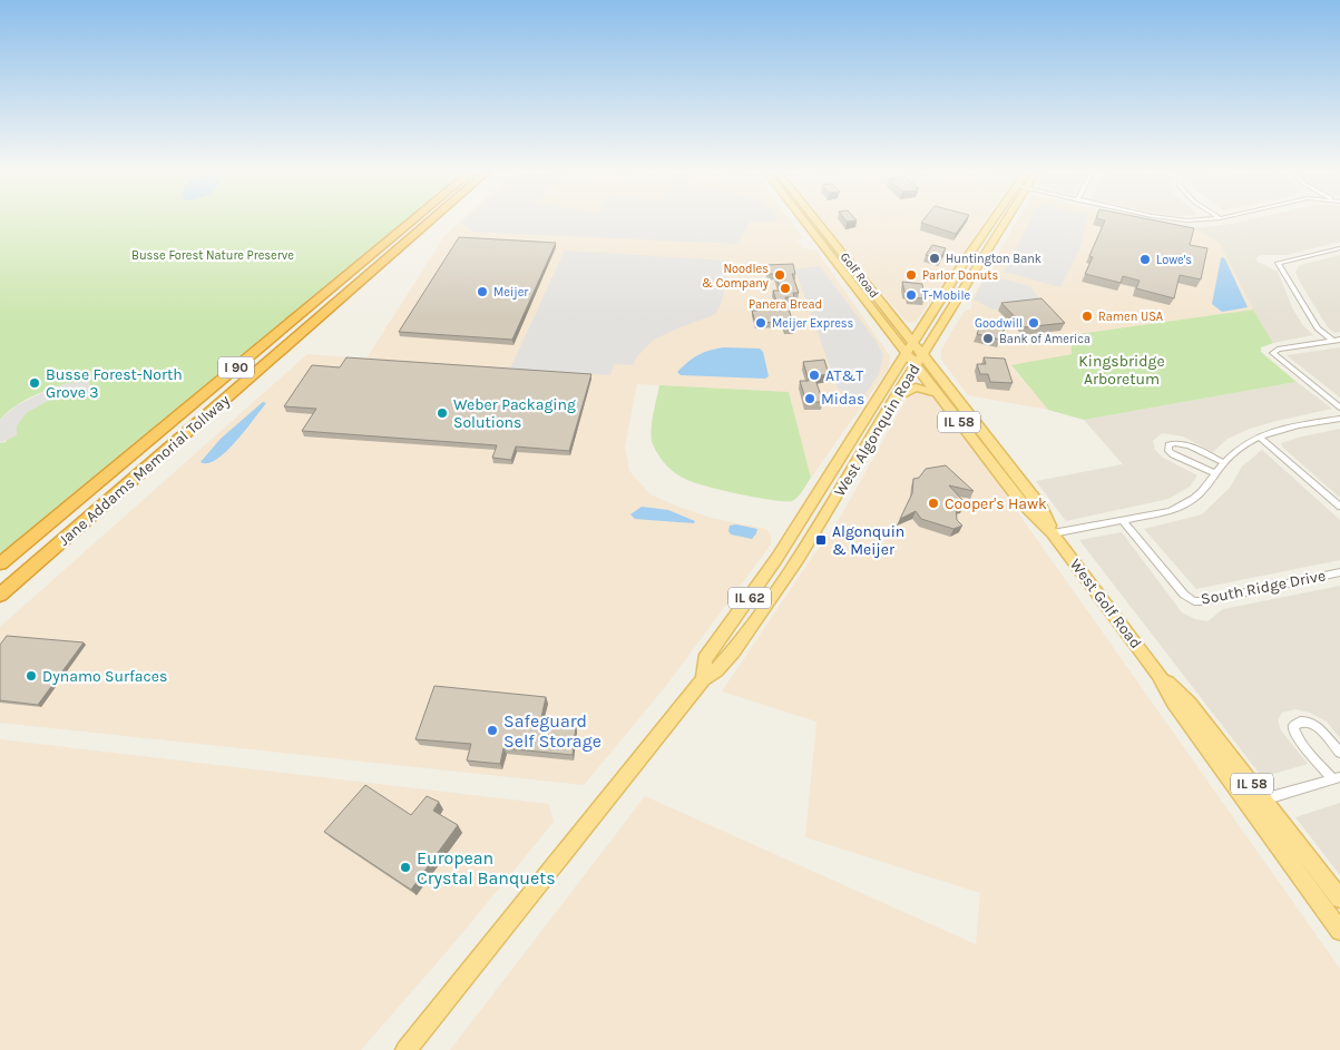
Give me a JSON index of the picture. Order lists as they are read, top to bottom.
{
  "streets": {
    "highway": ["I 90", "Jane Addams Memorial Tollway"],
    "main road": [
      "Golf Road",
      "IL 58",
      "West Algonquin Road",
      "IL 62",
      "West Golf Road"
    ],
    "street": ["South Ridge Drive"]
  },
  "crossings": [
    ["Golf Road", "West Algonquin Road"],
    ["Golf Road", "West Golf Road"],
    ["West Algonquin Road", "West Golf Road"]
  ],
  "parks": ["Busse Forest Nature Preserve", "Kingsbridge Arboretum"],
  "places": {
    "other": [
      "Huntington Bank",
      "Lowe's",
      "Noodles & Company",
      "Parlor Donuts",
      "Panera Bread",
      "Meijer",
      "T-Mobile",
      "Ramen USA",
      "Meijer Express",
      "Goodwill",
      "Bank of America",
      "AT&T",
      "Busse Forest-North Grove 3",
      "Midas",
      "Weber Packaging Solutions",
      "Cooper's Hawk",
      "Dynamo Surfaces",
      "Safeguard Self Storage",
      "European Crystal Banquets"
    ],
    "transit": ["Algonquin & Meijer"]
  }
}
